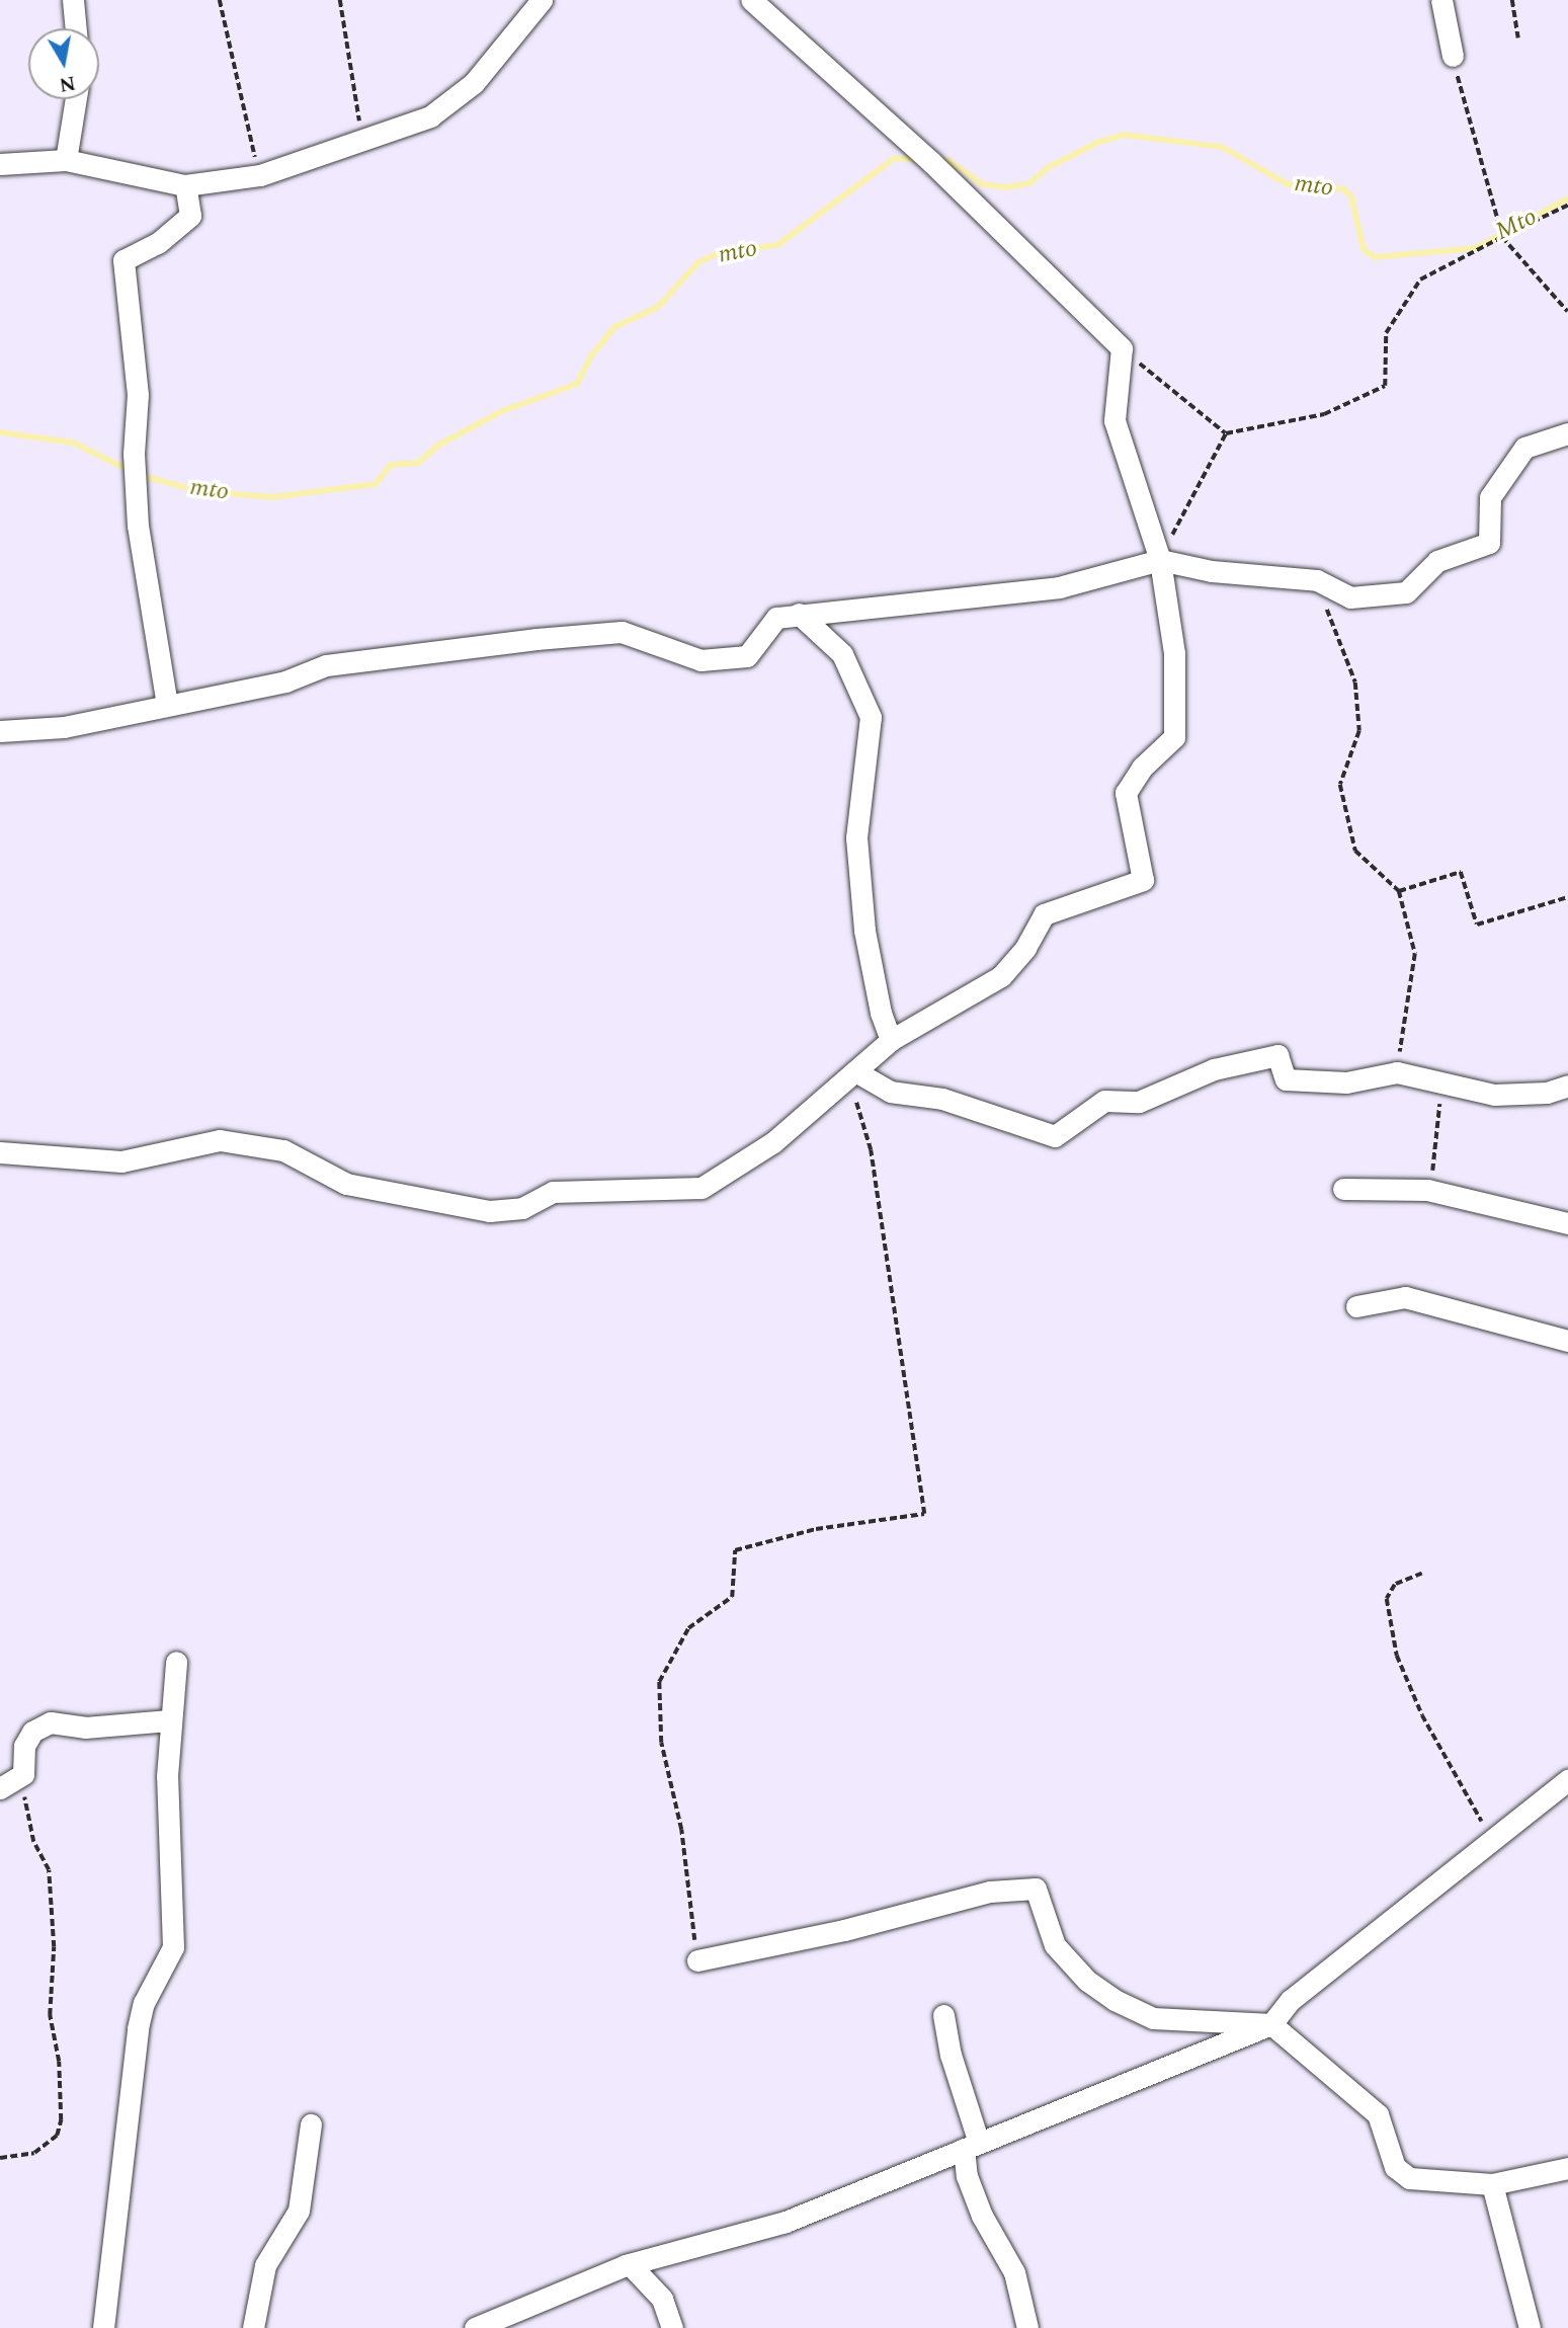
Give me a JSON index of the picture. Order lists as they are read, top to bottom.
{
  "water": ["mto", "Mto"],
  "north": "bottom"
}
